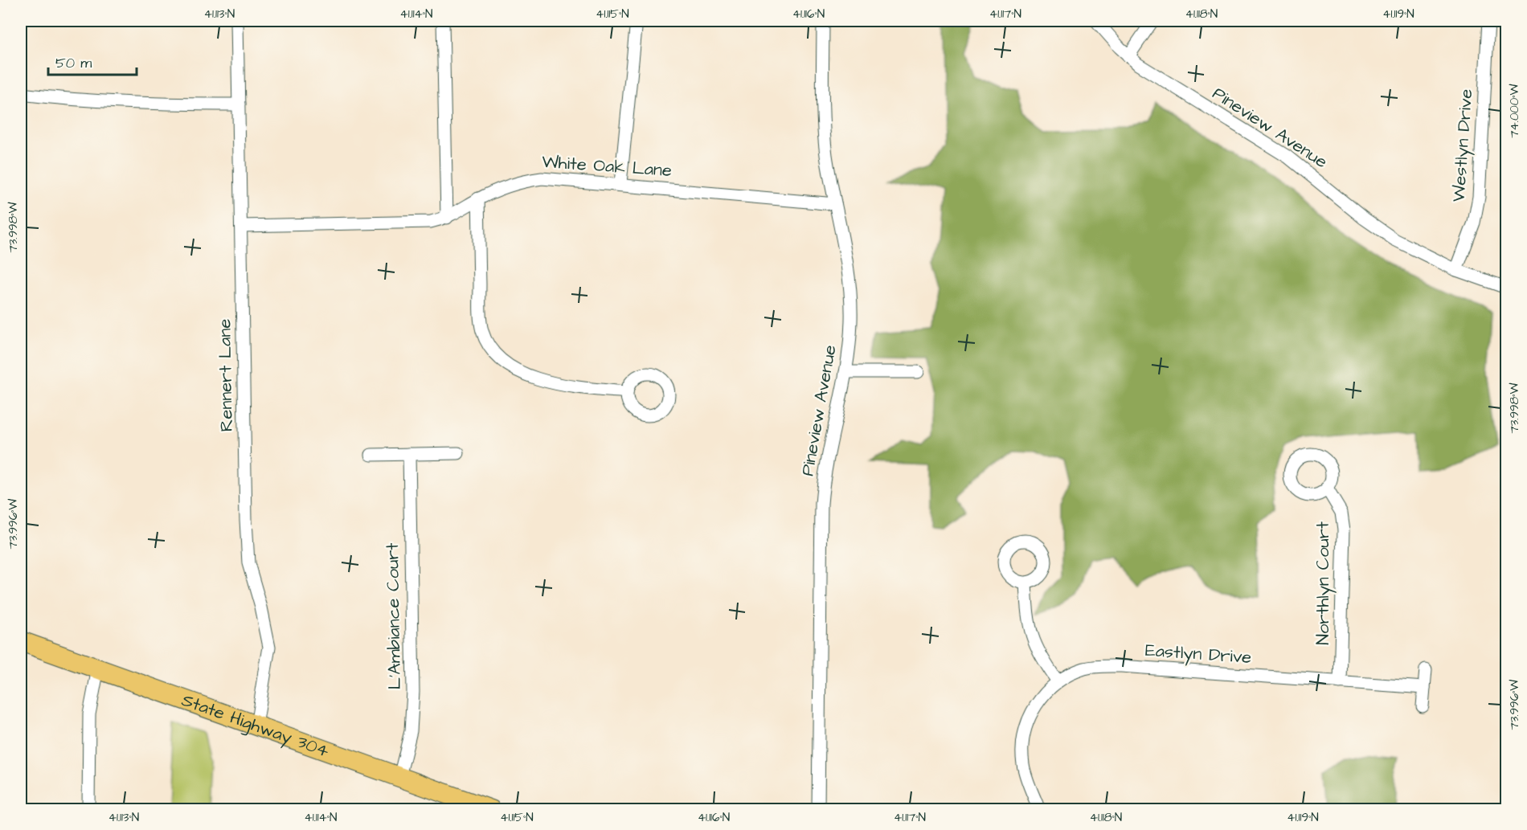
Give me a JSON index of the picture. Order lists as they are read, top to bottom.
{
  "streets": {
    "main road": ["State Highway 304"],
    "street": [
      "Pineview Avenue",
      "Westlyn Drive",
      "White Oak Lane",
      "Rennert Lane",
      "Northlyn Court",
      "L'Ambiance Court",
      "Eastlyn Drive"
    ]
  },
  "crossings": [
    ["Pineview Avenue", "Westlyn Drive"],
    ["Pineview Avenue", "White Oak Lane"],
    ["White Oak Lane", "Rennert Lane"],
    ["Rennert Lane", "State Highway 304"],
    ["Northlyn Court", "Eastlyn Drive"],
    ["L'Ambiance Court", "State Highway 304"]
  ],
  "scale_bar": "50 m",
  "coordinates": [
    "41.113°N",
    "41.114°N",
    "41.115°N",
    "41.116°N",
    "41.117°N",
    "41.118°N",
    "41.119°N",
    "74.000°W",
    "73.998°W",
    "73.996°W"
  ]
}
